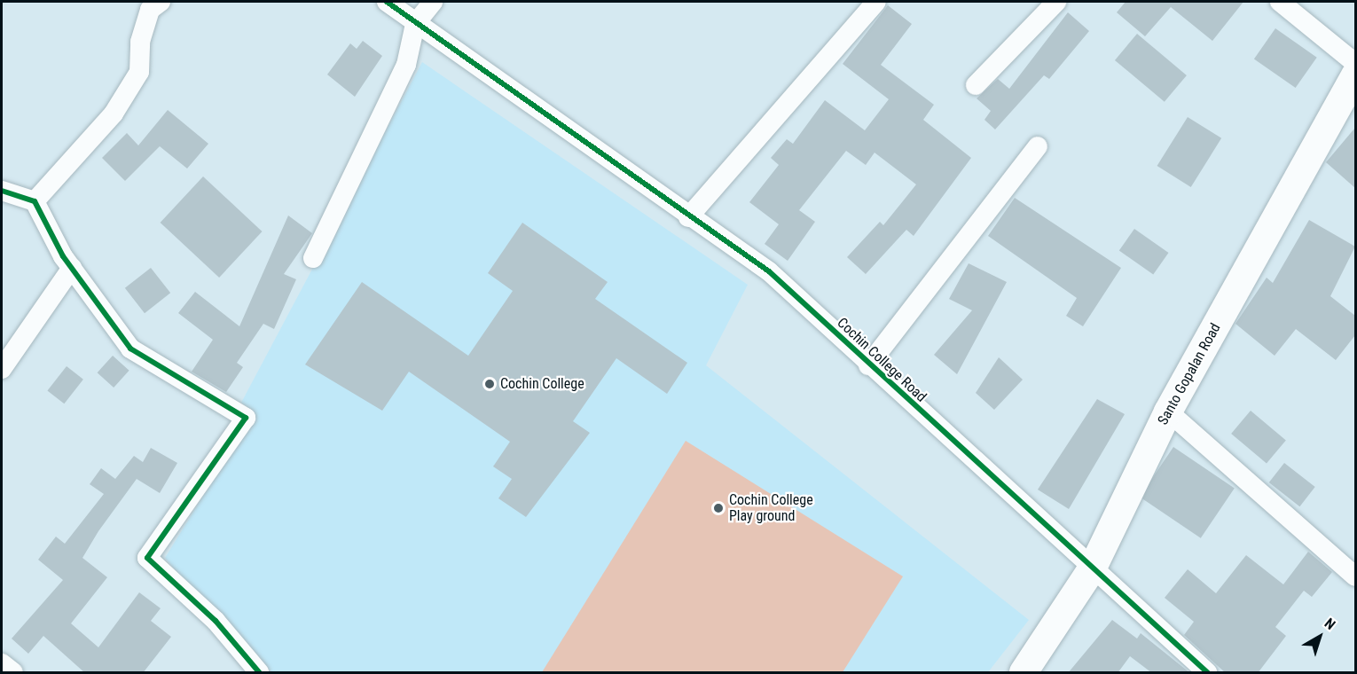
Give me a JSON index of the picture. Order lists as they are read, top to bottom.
{
  "streets": {
    "main road": ["Santo Gopalan Road"],
    "street": ["Cochin College Road"]
  },
  "crossings": [
    ["Cochin College Road", "Santo Gopalan Road"]
  ],
  "places": ["Cochin College", "Cochin College Play ground"],
  "north": "top right"
}
